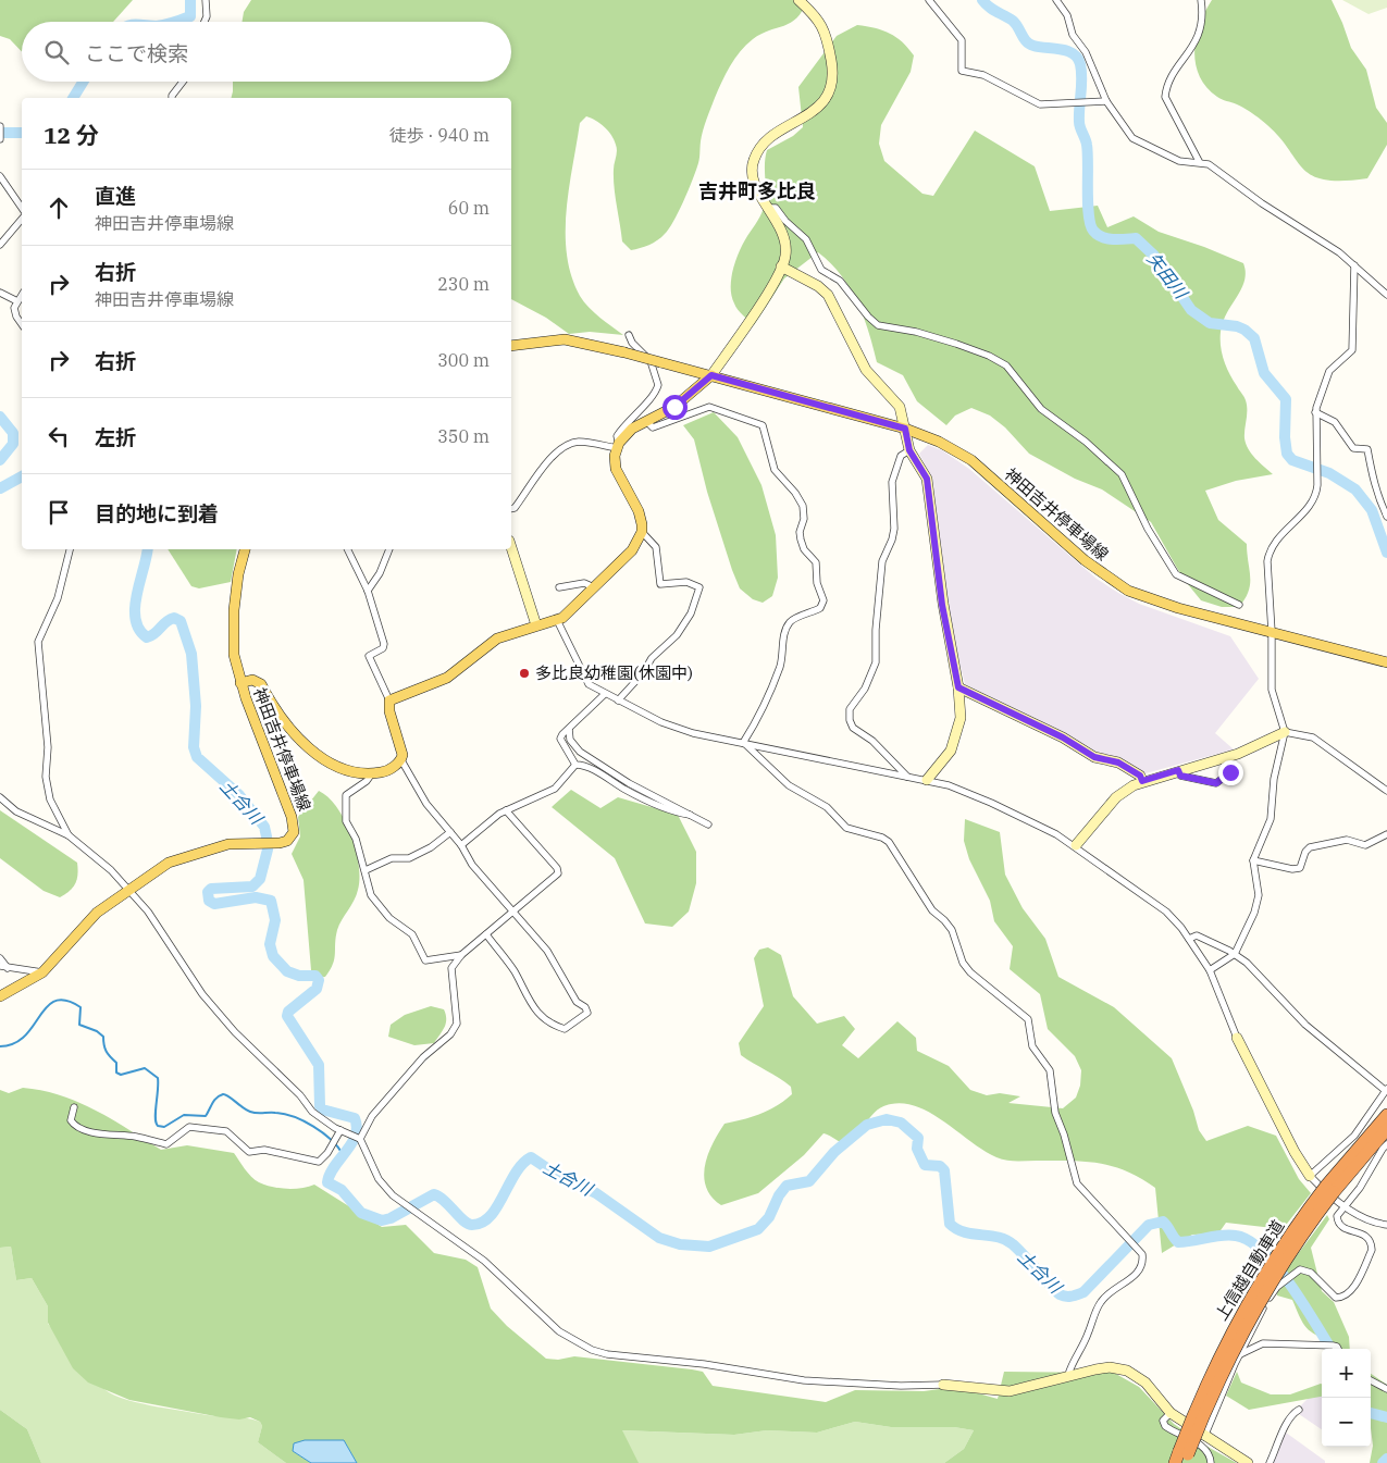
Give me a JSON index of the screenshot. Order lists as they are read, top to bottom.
{
  "streets": {
    "highway": ["上信越自動車道"],
    "main road": ["神田吉井停車場線"]
  },
  "districts": ["吉井町多比良"],
  "water": ["矢田川", "土合川"],
  "places": ["多比良幼稚園(休園中)"],
  "page": {
    "search": "ここで検索",
    "heading": ["12 分", "徒歩 · 940 m"],
    "list": [
      ["直進", "神田吉井停車場線", "60 m"],
      ["右折", "神田吉井停車場線", "230 m"],
      ["右折", "300 m"],
      ["左折", "350 m"],
      "目的地に到着"
    ],
    "map_buttons": ["+", "−"]
  }
}
